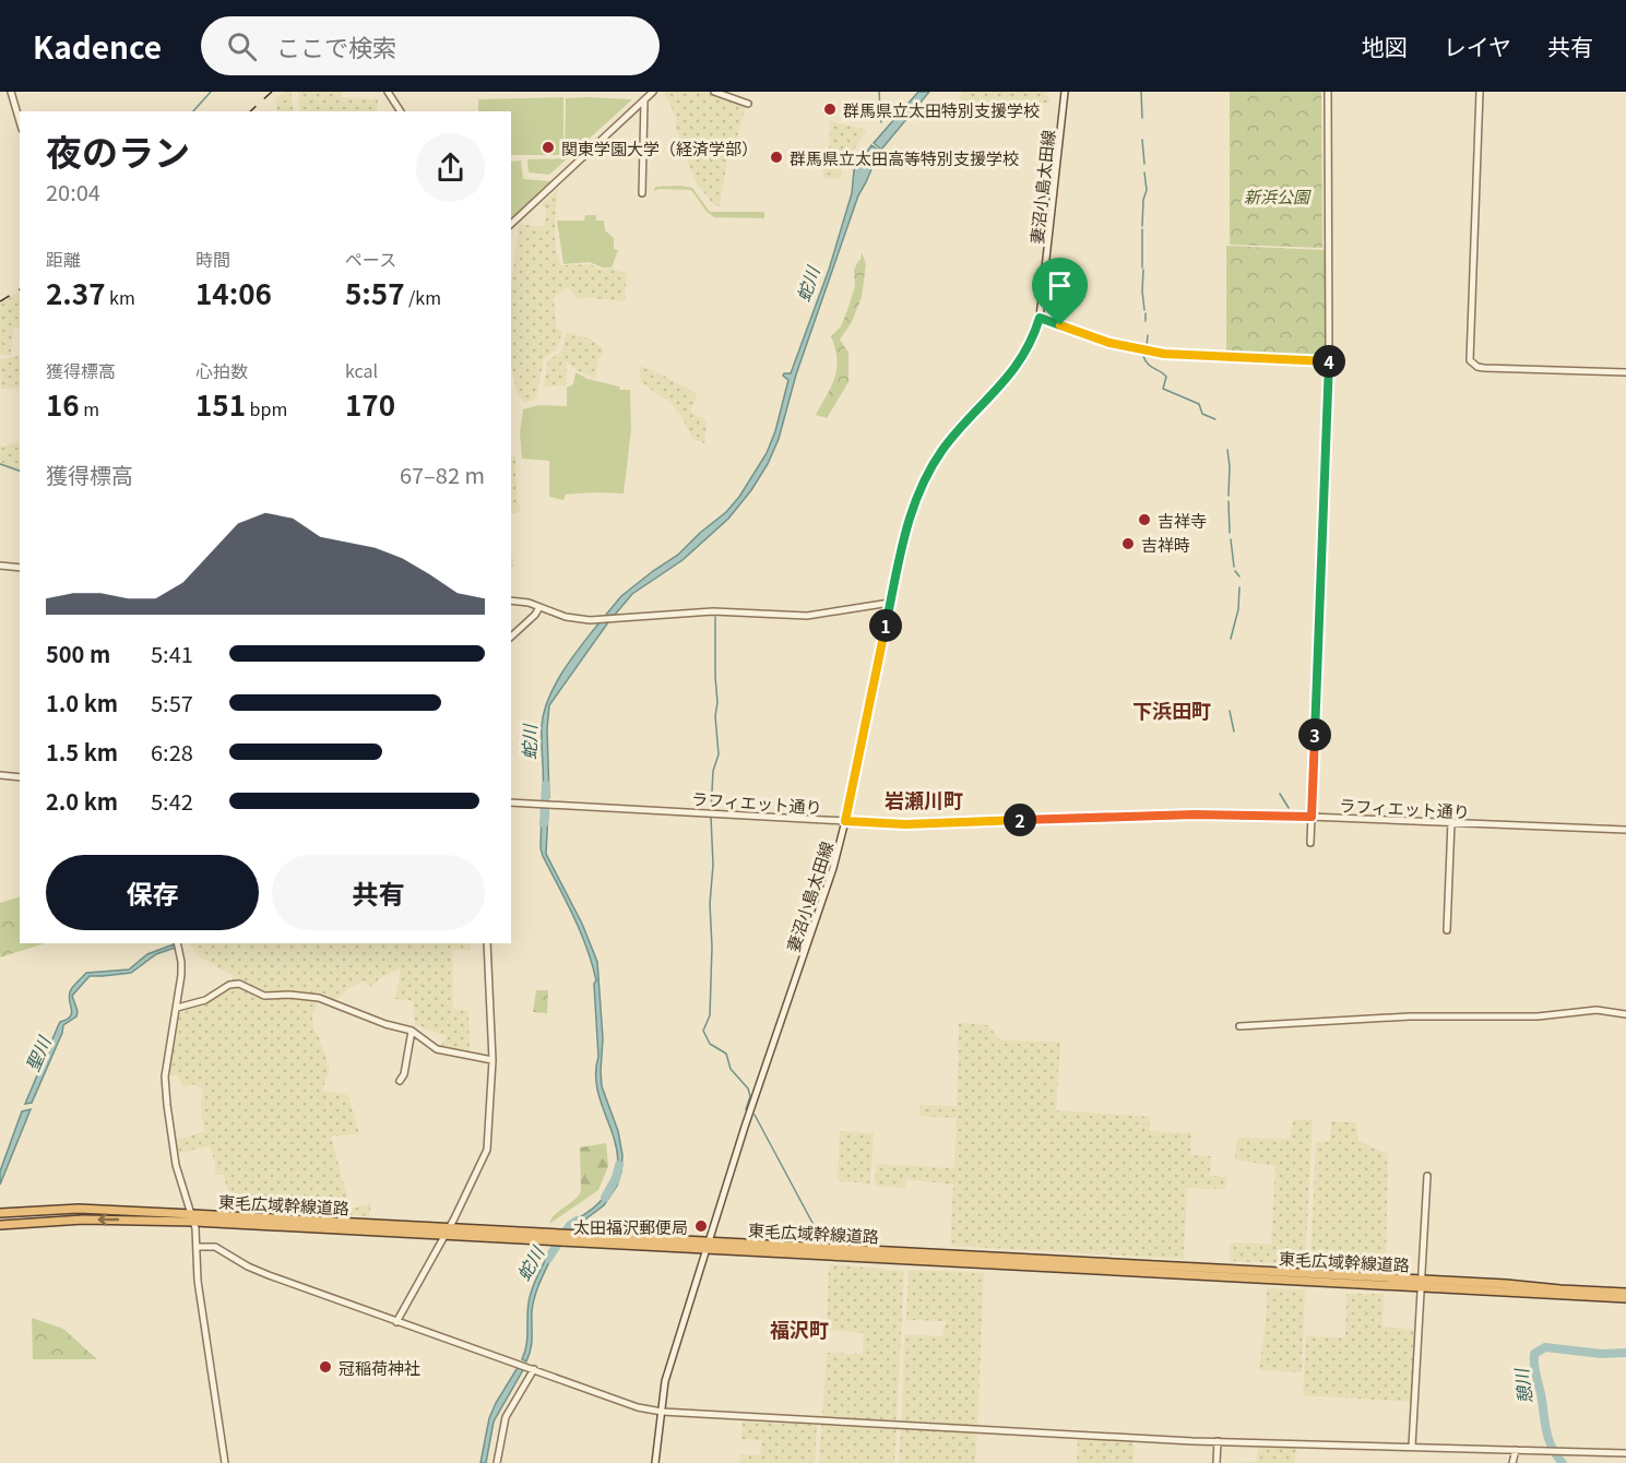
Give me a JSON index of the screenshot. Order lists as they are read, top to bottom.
{
  "streets": {
    "highway": ["東毛広域幹線道路"],
    "street": ["妻沼小島太田線", "ラフィエット通り"]
  },
  "crossings": [
    ["妻沼小島太田線", "ラフィエット通り"],
    ["妻沼小島太田線", "東毛広域幹線道路"]
  ],
  "districts": ["下浜田町", "岩瀬川町", "福沢町"],
  "water": ["蛇川", "聖川", "憩川"],
  "parks": ["新浜公園"],
  "places": [
    "群馬県立太田特別支援学校",
    "関東学園大学（経済学部）",
    "群馬県立太田高等特別支援学校",
    "吉祥寺",
    "吉祥時",
    "太田福沢郵便局",
    "冠稲荷神社"
  ],
  "page": {
    "header": "Kadence",
    "search": "ここで検索",
    "nav": ["地図", "レイヤ", "共有"],
    "heading": ["夜のラン", "20:04"],
    "stats": [
      ["距離", "2.37 km"],
      ["時間", "14:06"],
      ["ペース", "5:57 /km"],
      ["獲得標高", "16 m"],
      ["心拍数", "151 bpm"],
      ["kcal", "170"]
    ],
    "pins": [
      "4",
      "1",
      "3",
      "2"
    ],
    "chart": ["獲得標高", "67–82 m"],
    "list": [
      {
        "name": "500 m",
        "note": "5:41"
      },
      {
        "name": "1.0 km",
        "note": "5:57"
      },
      {
        "name": "1.5 km",
        "note": "6:28"
      },
      {
        "name": "2.0 km",
        "note": "5:42"
      }
    ],
    "buttons": ["保存", "共有"]
  }
}
